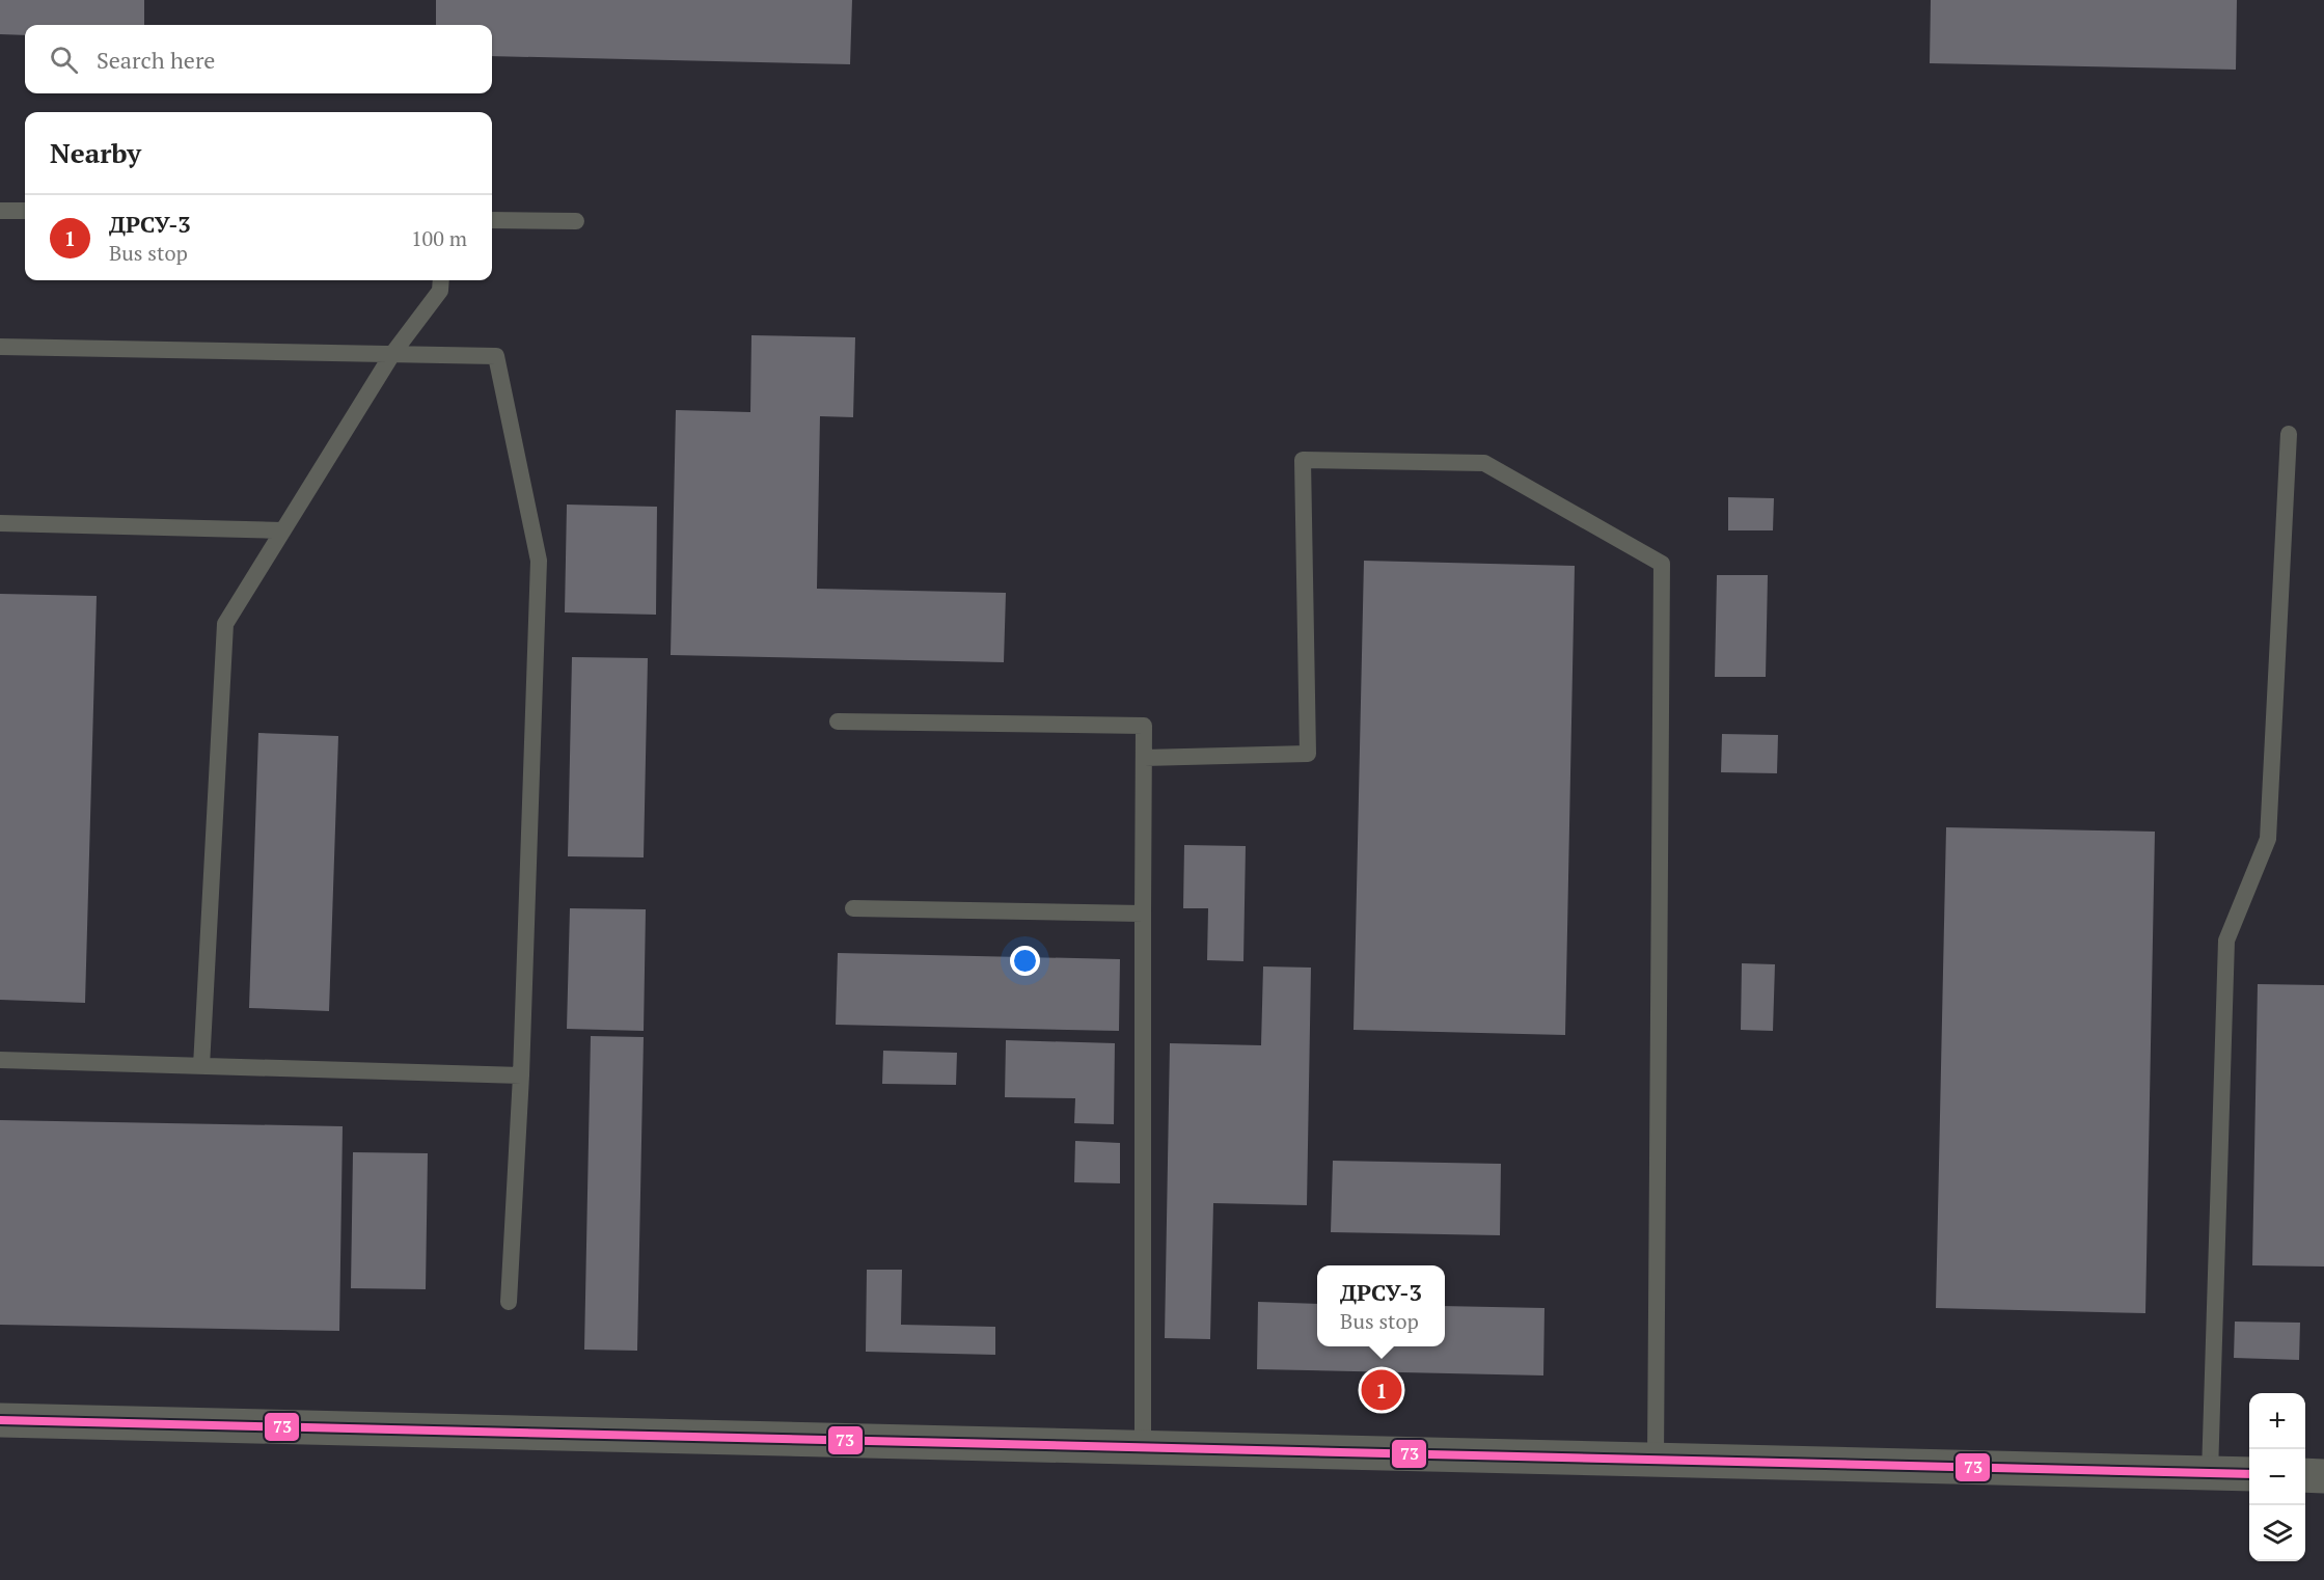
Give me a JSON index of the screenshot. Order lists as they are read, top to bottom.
{
  "lines": ["transit line 73"],
  "page": {
    "search": "Search here",
    "heading": "Nearby",
    "list": [
      {
        "mark": "1",
        "name": "ДРСУ-3",
        "note": "Bus stop",
        "value": "100 m"
      }
    ],
    "popup": ["ДРСУ-3", "Bus stop"],
    "pins": "1",
    "map_buttons": ["+", "−"]
  }
}
